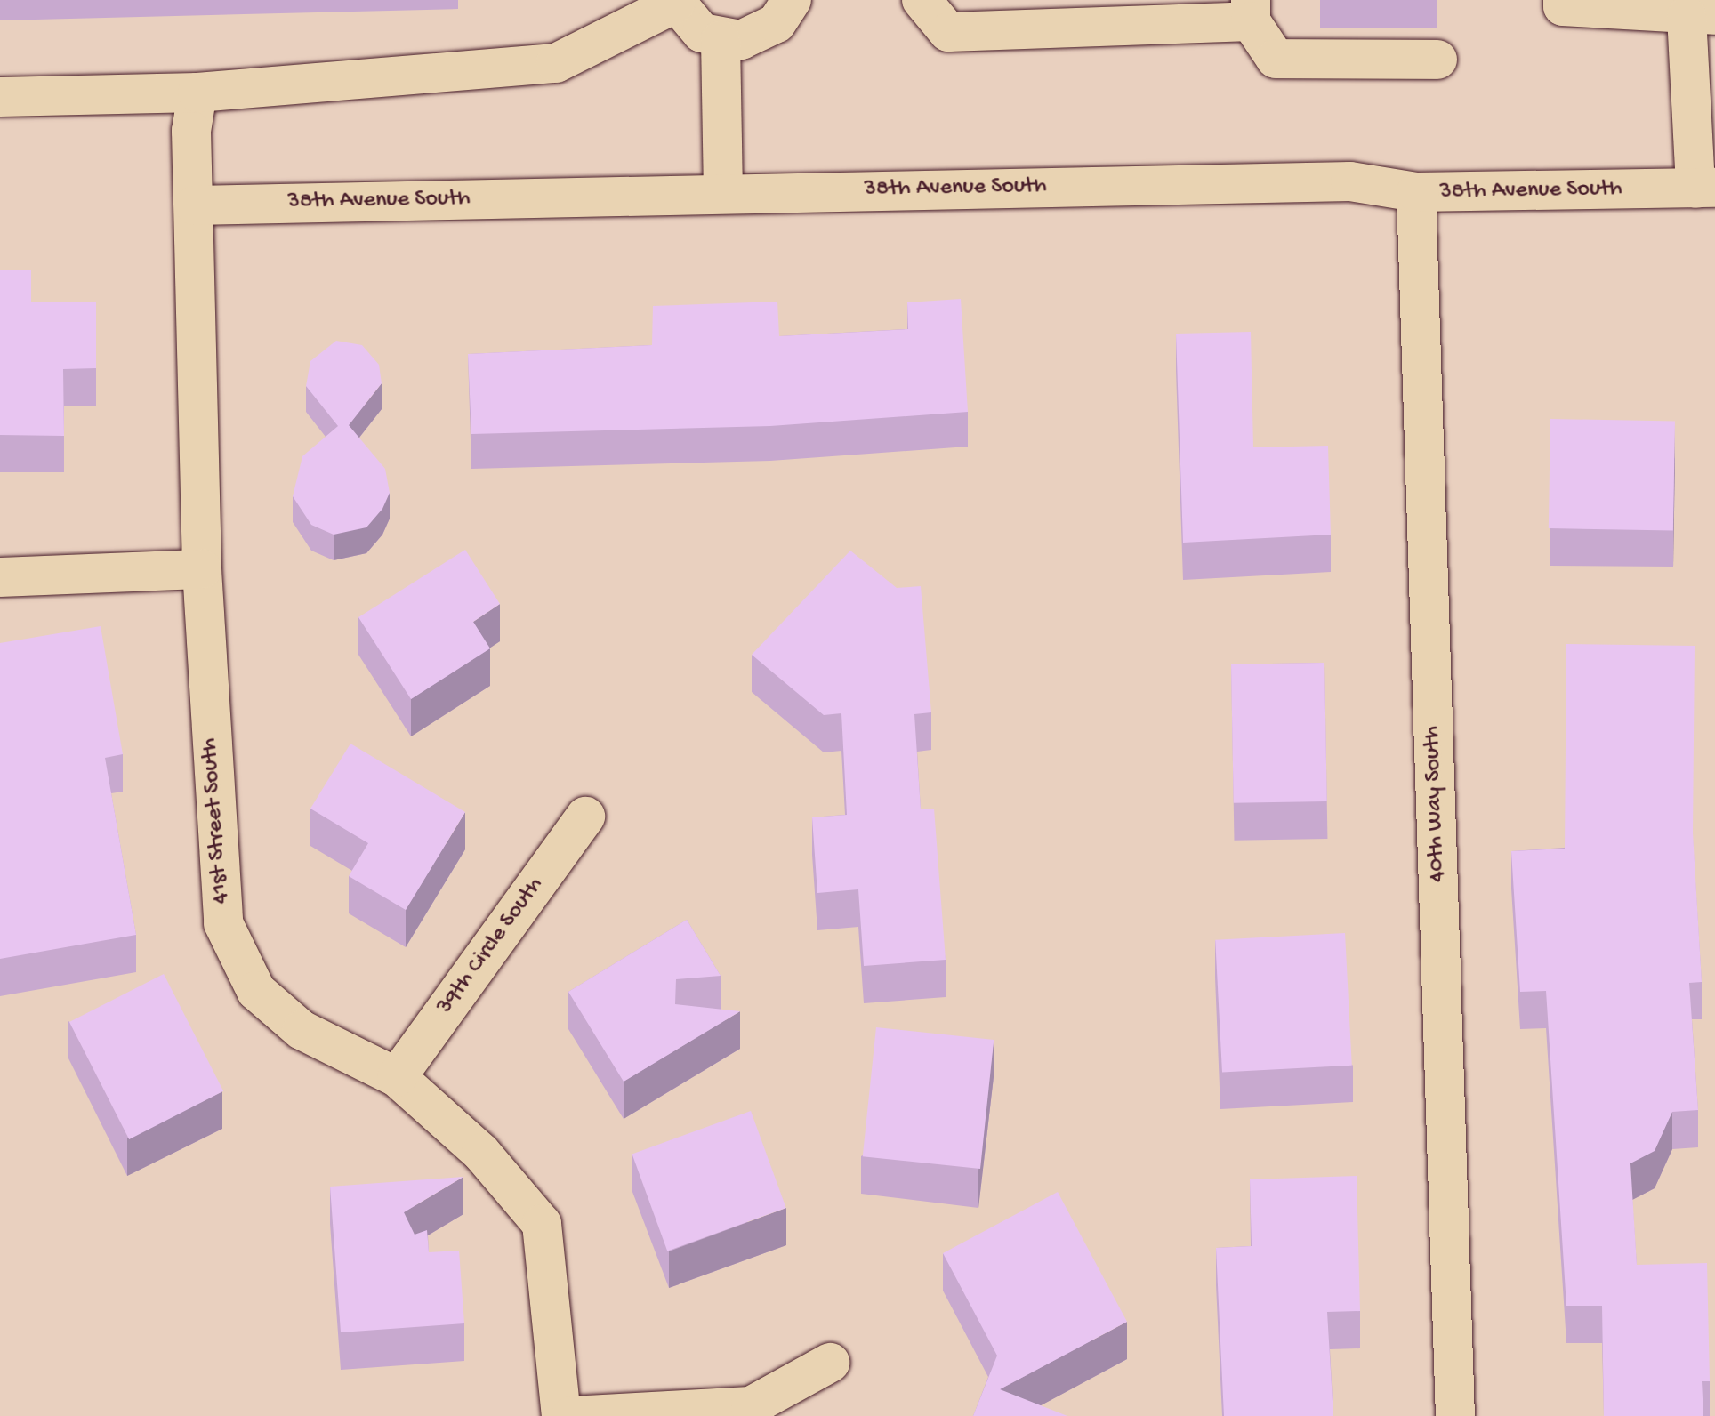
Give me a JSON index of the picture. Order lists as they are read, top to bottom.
{
  "streets": {
    "street": [
      "38th Avenue South",
      "40th Way South",
      "41st Street South",
      "39th Circle South"
    ]
  },
  "crossings": [
    ["38th Avenue South", "40th Way South"],
    ["38th Avenue South", "41st Street South"],
    ["41st Street South", "39th Circle South"]
  ]
}
